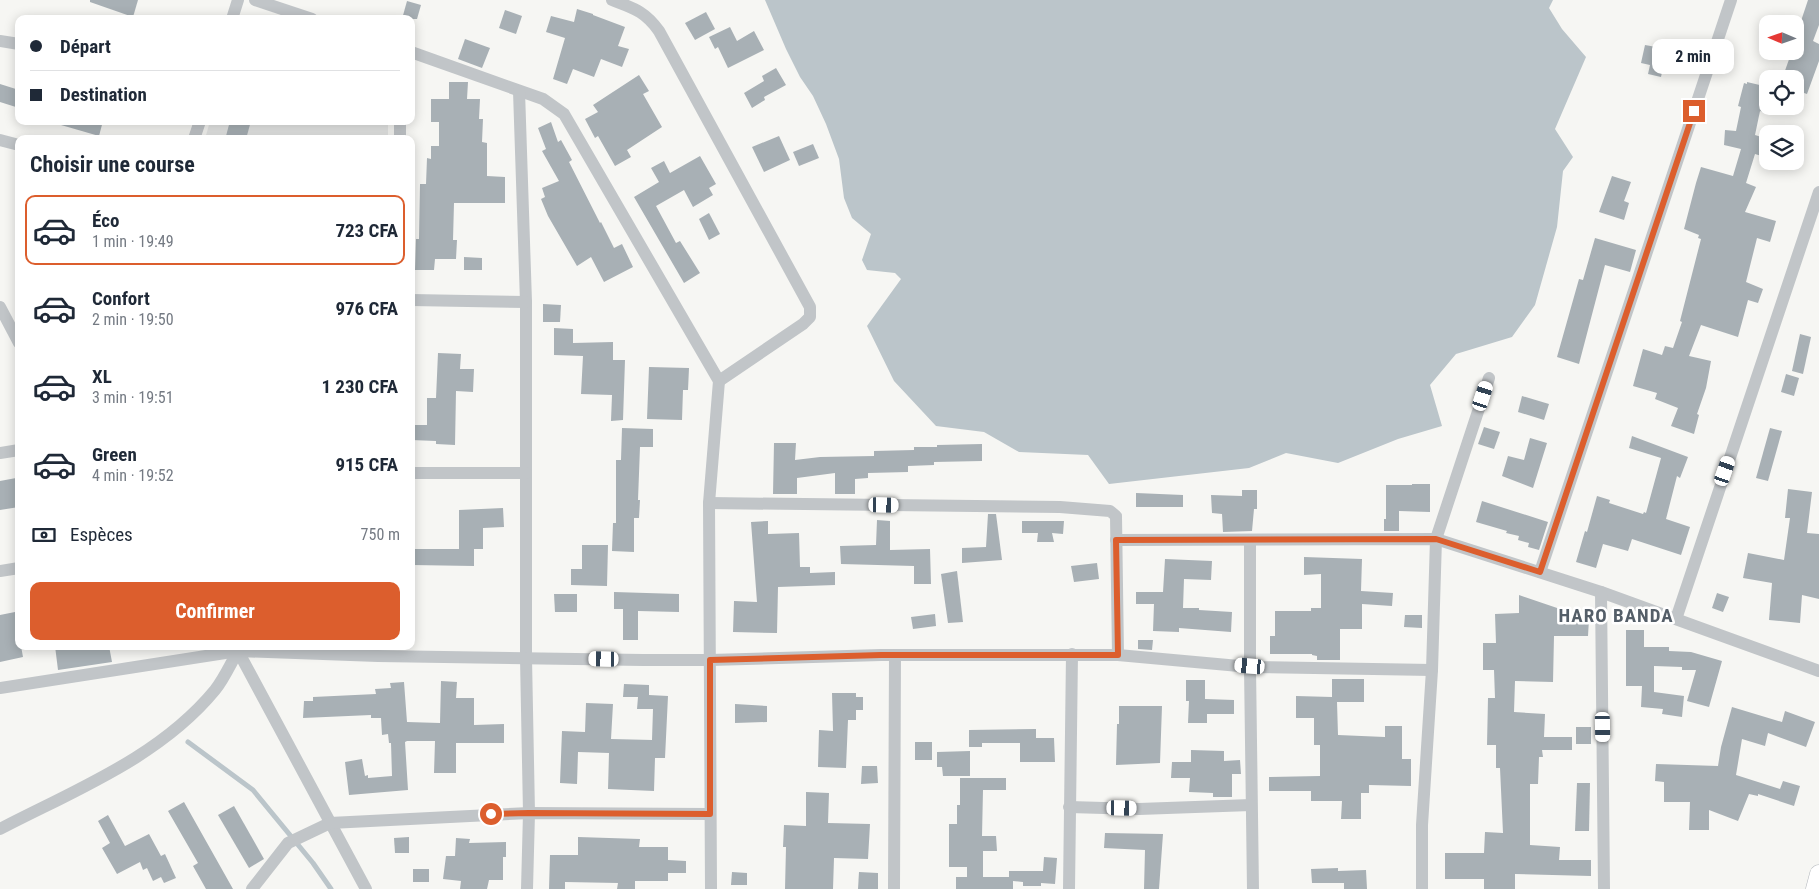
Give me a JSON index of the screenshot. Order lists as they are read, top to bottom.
{
  "districts": ["HARO BANDA"],
  "north": "left",
  "page": {
    "banner": ["Départ", "Destination"],
    "bubble": "2 min",
    "heading": "Choisir une course",
    "list": [
      {
        "name": "Éco",
        "note": "1 min · 19:49",
        "value": "723 CFA"
      },
      {
        "name": "Confort",
        "note": "2 min · 19:50",
        "value": "976 CFA"
      },
      {
        "name": "XL",
        "note": "3 min · 19:51",
        "value": "1 230 CFA"
      },
      {
        "name": "Green",
        "note": "4 min · 19:52",
        "value": "915 CFA"
      }
    ],
    "pay": ["Espèces", "750 m"],
    "buttons": "Confirmer"
  }
}
